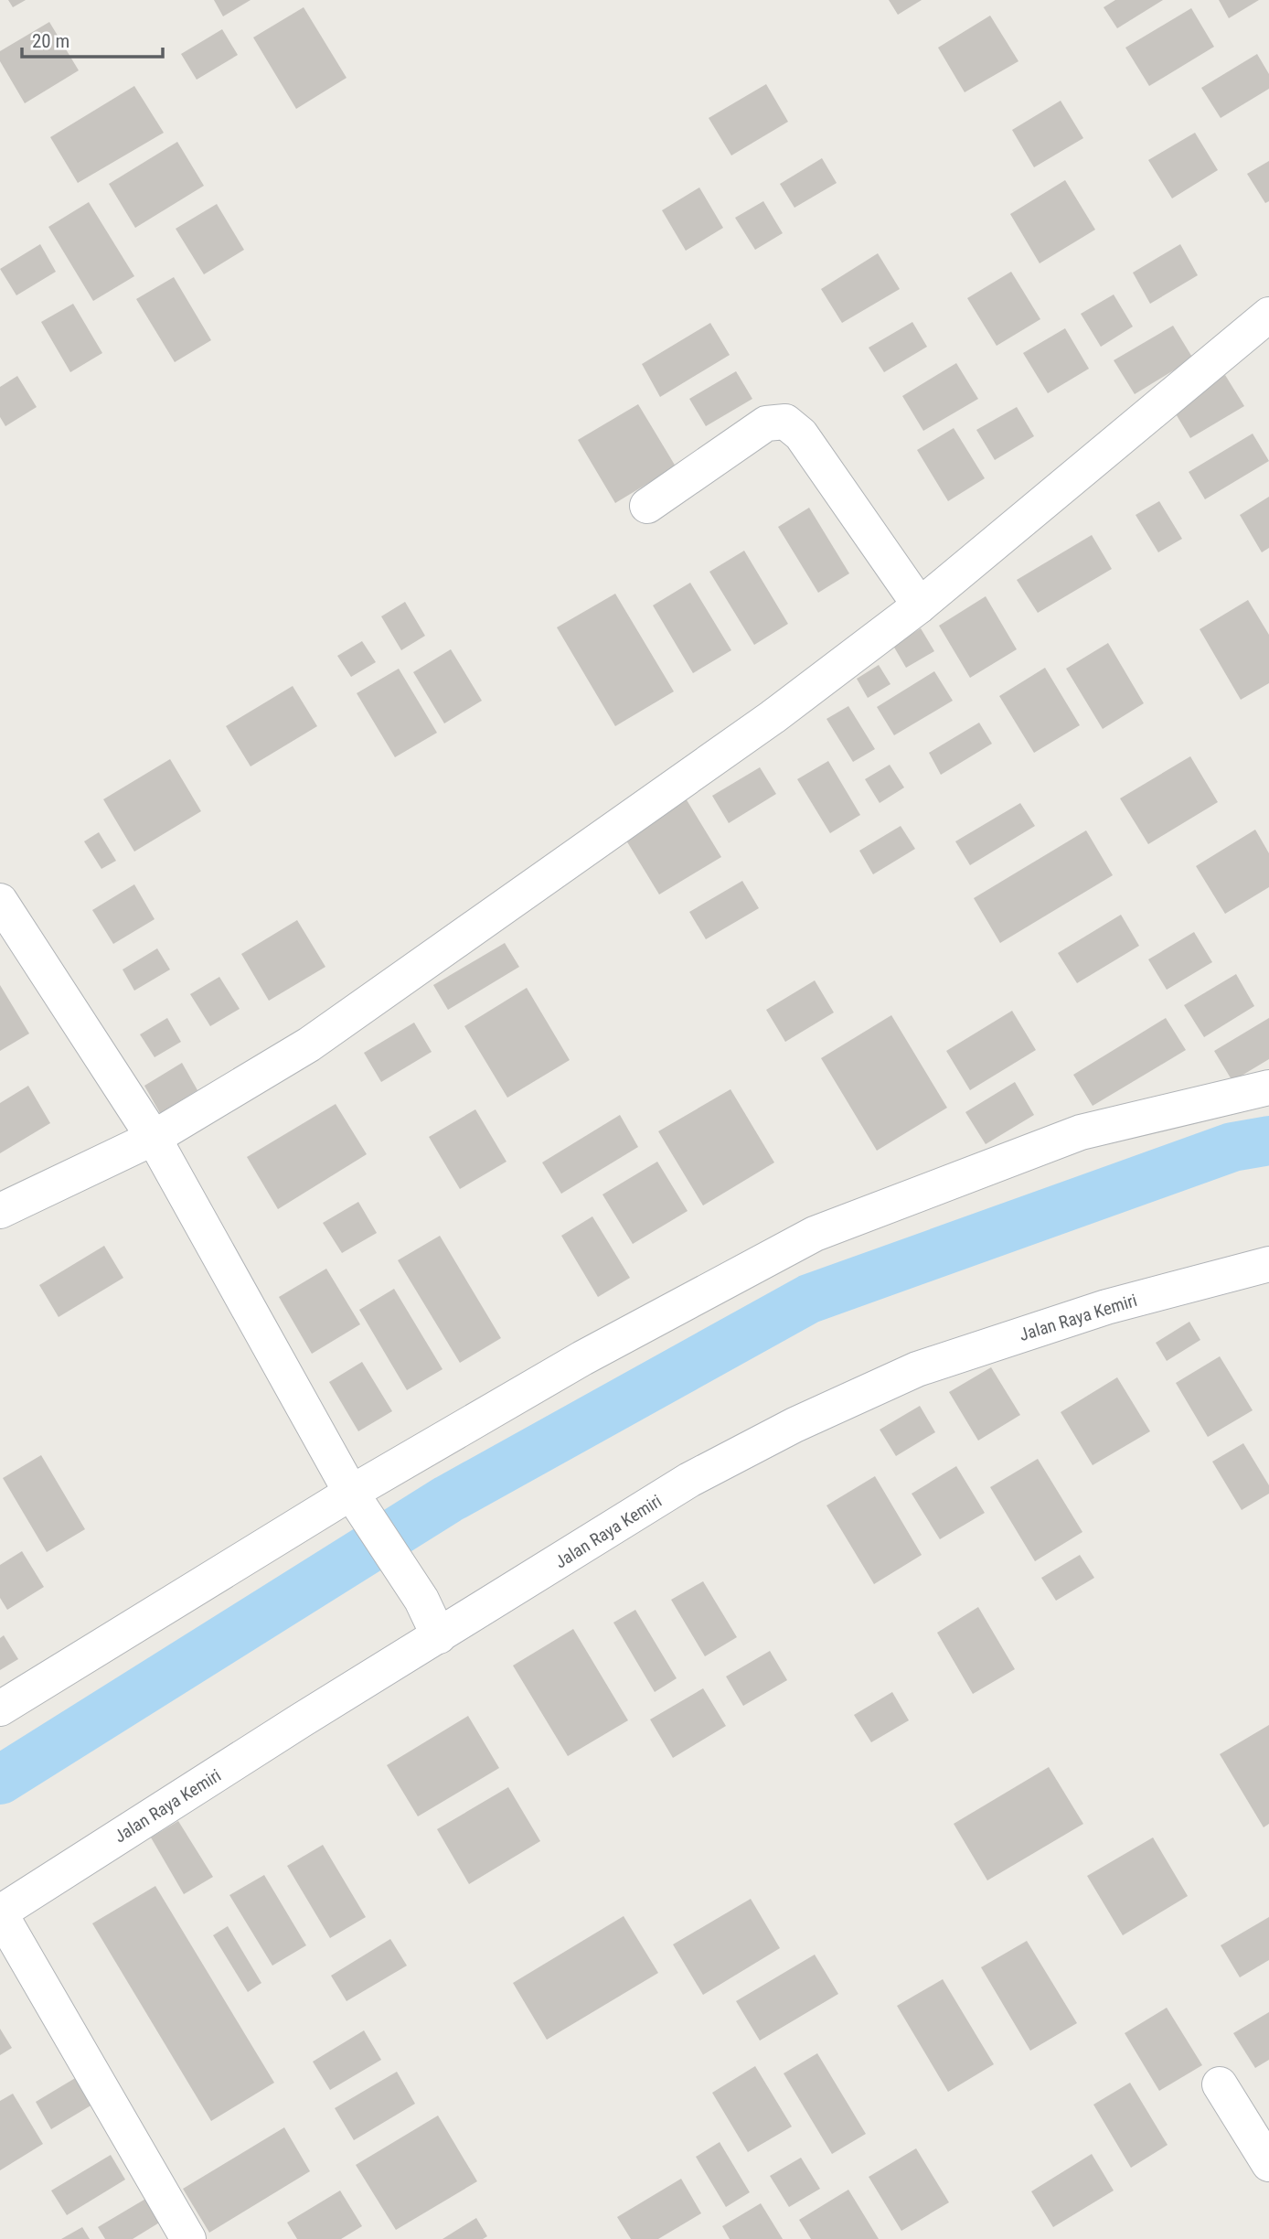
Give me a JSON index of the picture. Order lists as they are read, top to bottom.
{
  "streets": {
    "street": ["Jalan Raya Kemiri"]
  },
  "scale_bar": "20 m"
}
